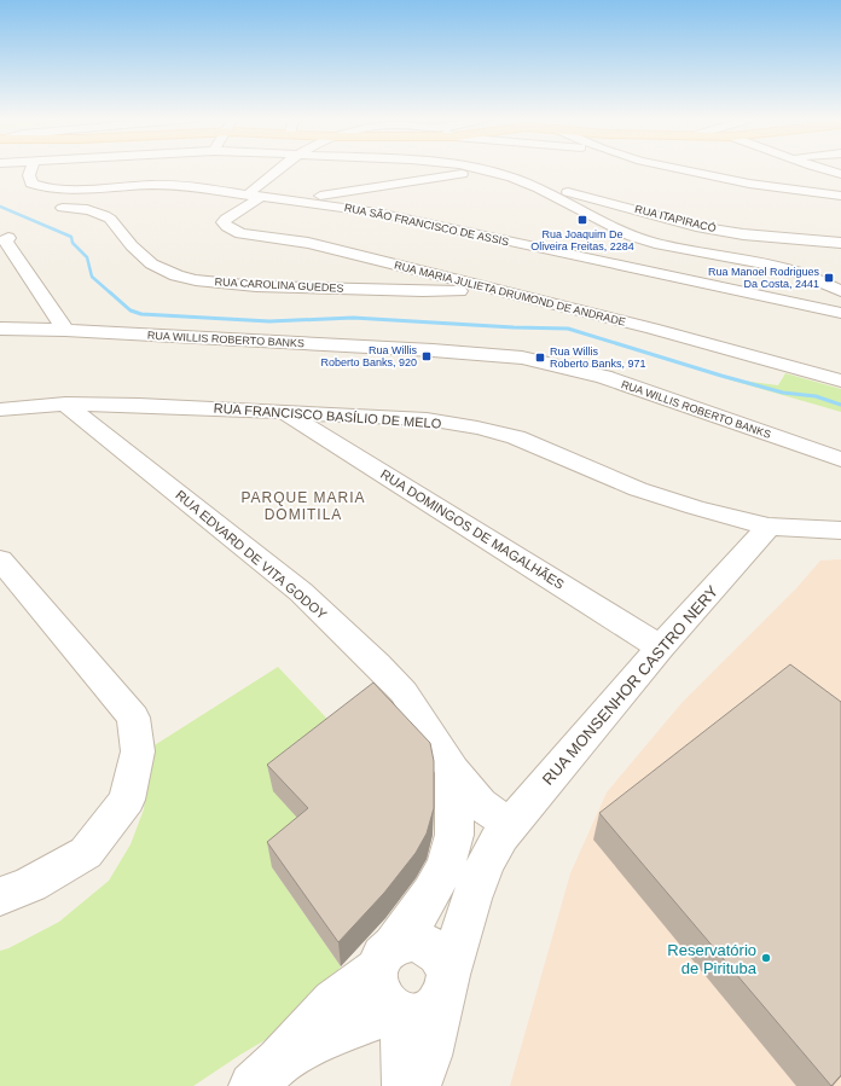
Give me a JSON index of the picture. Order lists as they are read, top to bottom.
{
  "streets": {
    "street": [
      "RUA ITAPIRACÓ",
      "RUA SÃO FRANCISCO DE ASSIS",
      "RUA CAROLINA GUEDES",
      "RUA MARIA JULIETA DRUMOND DE ANDRADE",
      "RUA WILLIS ROBERTO BANKS",
      "RUA FRANCISCO BASÍLIO DE MELO",
      "RUA DOMINGOS DE MAGALHÃES",
      "RUA EDVARD DE VITA GODOY",
      "RUA MONSENHOR CASTRO NERY"
    ]
  },
  "crossings": [
    ["RUA SÃO FRANCISCO DE ASSIS", "RUA MARIA JULIETA DRUMOND DE ANDRADE"],
    ["RUA CAROLINA GUEDES", "RUA MARIA JULIETA DRUMOND DE ANDRADE"],
    ["RUA FRANCISCO BASÍLIO DE MELO", "RUA DOMINGOS DE MAGALHÃES"],
    ["RUA FRANCISCO BASÍLIO DE MELO", "RUA EDVARD DE VITA GODOY"],
    ["RUA FRANCISCO BASÍLIO DE MELO", "RUA MONSENHOR CASTRO NERY"],
    ["RUA DOMINGOS DE MAGALHÃES", "RUA MONSENHOR CASTRO NERY"],
    ["RUA EDVARD DE VITA GODOY", "RUA MONSENHOR CASTRO NERY"]
  ],
  "districts": ["PARQUE MARIA DOMITILA"],
  "places": {
    "transit": [
      "Rua Joaquim De Oliveira Freitas, 2284",
      "Rua Manoel Rodrigues Da Costa, 2441",
      "Rua Willis Roberto Banks, 920",
      "Rua Willis Roberto Banks, 971"
    ],
    "other": ["Reservatório de Pirituba"]
  }
}
